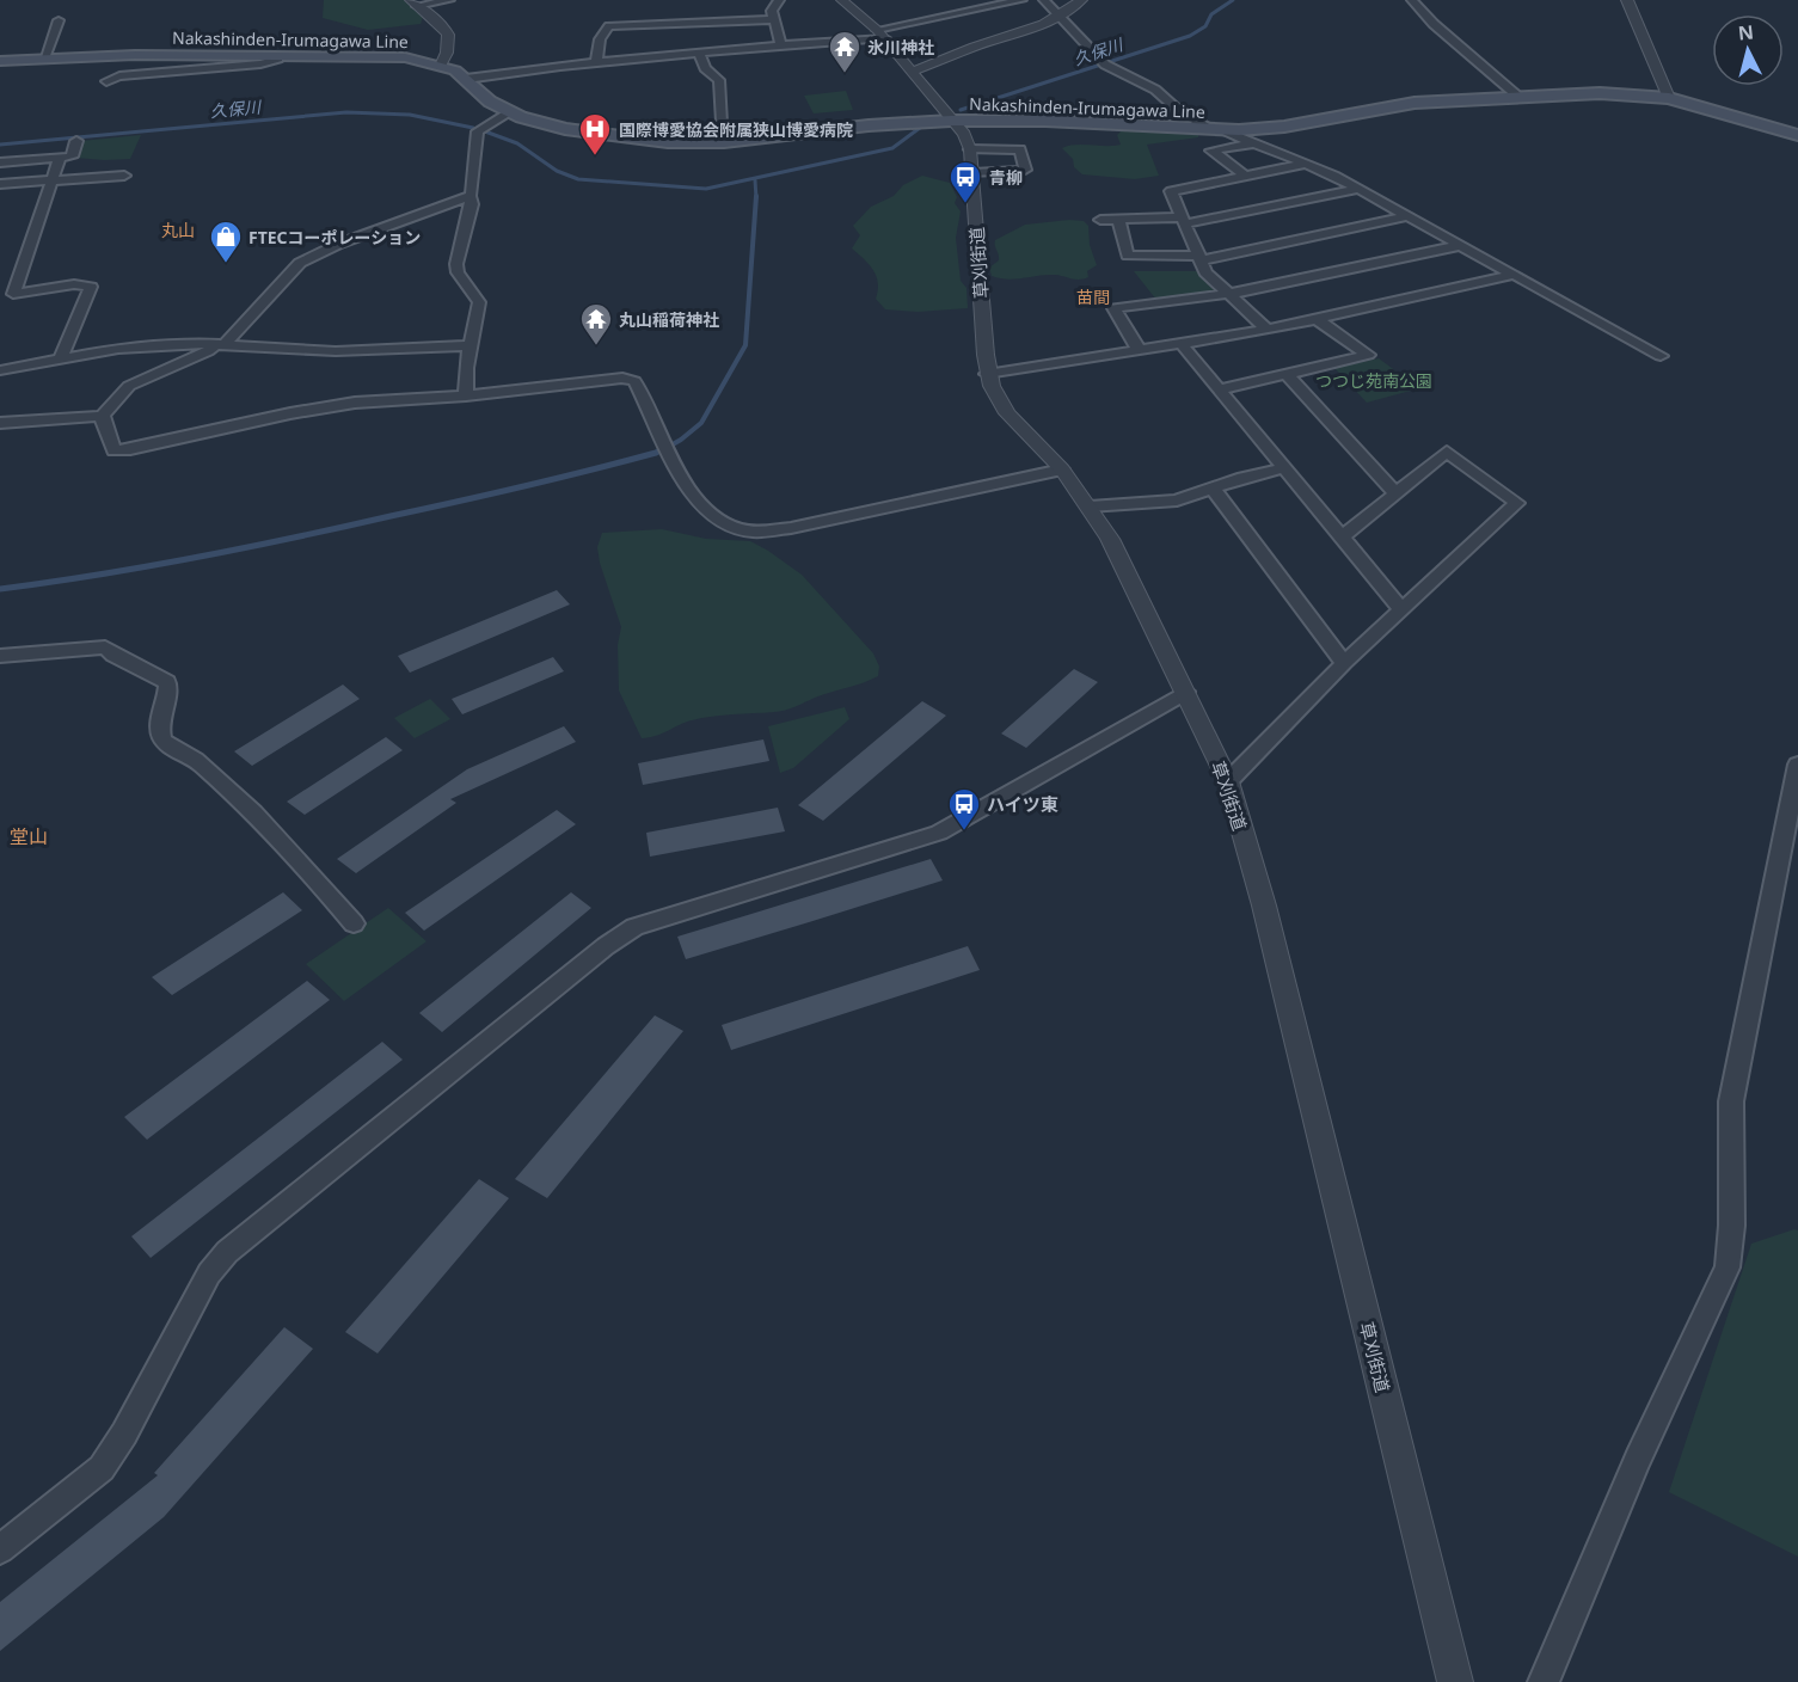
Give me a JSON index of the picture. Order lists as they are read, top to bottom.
{
  "streets": {
    "main road": ["Nakashinden-Irumagawa Line"],
    "street": ["草刈街道"]
  },
  "crossings": [
    ["Nakashinden-Irumagawa Line", "草刈街道"]
  ],
  "districts": ["丸山", "苗間", "堂山"],
  "water": ["久保川"],
  "parks": ["つつじ苑南公園"],
  "places": {
    "temple": ["氷川神社", "丸山稲荷神社"],
    "hospital": ["国際博愛協会附属狭山博愛病院"],
    "bus stop": ["青柳", "ハイツ東"],
    "shop": ["FTECコーポレーション"]
  },
  "north": "top"
}
